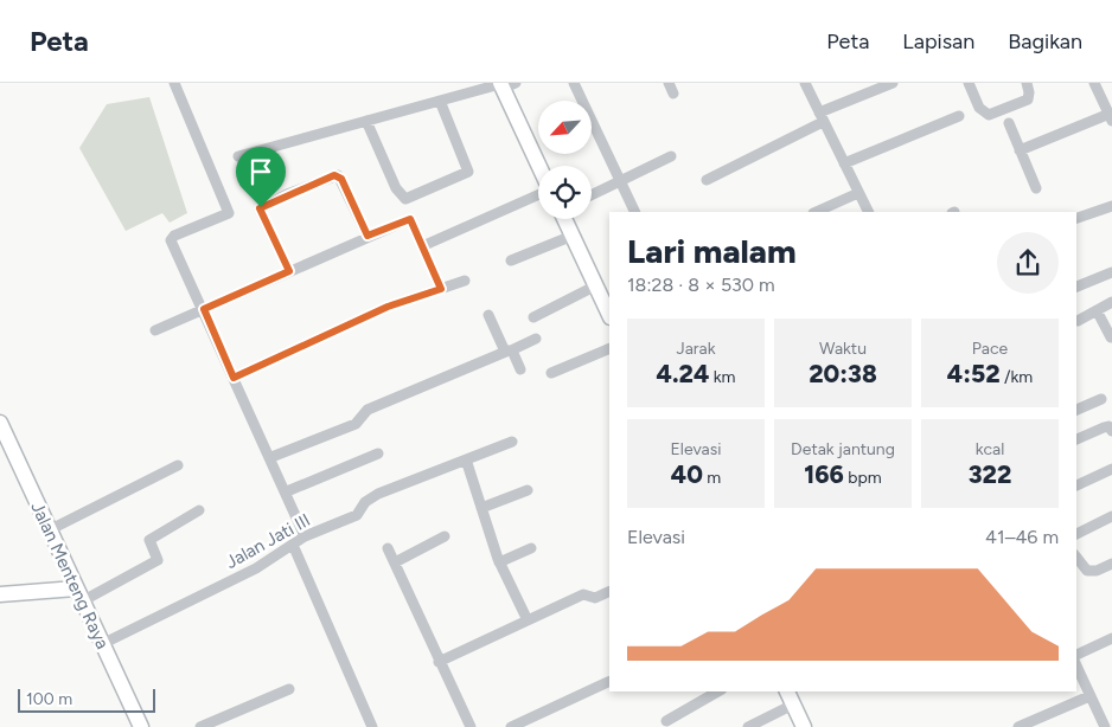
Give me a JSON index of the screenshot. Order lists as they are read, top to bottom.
{
  "streets": {
    "street": ["Jalan Jati III", "Jalan Menteng Raya"]
  },
  "crossings": [
    ["Jalan Jati III", "Jalan Menteng Raya"]
  ],
  "scale_bar": "100 m",
  "north": "bottom left",
  "page": {
    "header": "Peta",
    "nav": ["Peta", "Lapisan", "Bagikan"],
    "heading": ["Lari malam", "18:28 · 8 × 530 m"],
    "stats": [
      ["Jarak", "4.24 km"],
      ["Waktu", "20:38"],
      ["Pace", "4:52 /km"],
      ["Elevasi", "40 m"],
      ["Detak jantung", "166 bpm"],
      ["kcal", "322"]
    ],
    "chart": ["Elevasi", "41–46 m"],
    "scale": "100 m"
  }
}
